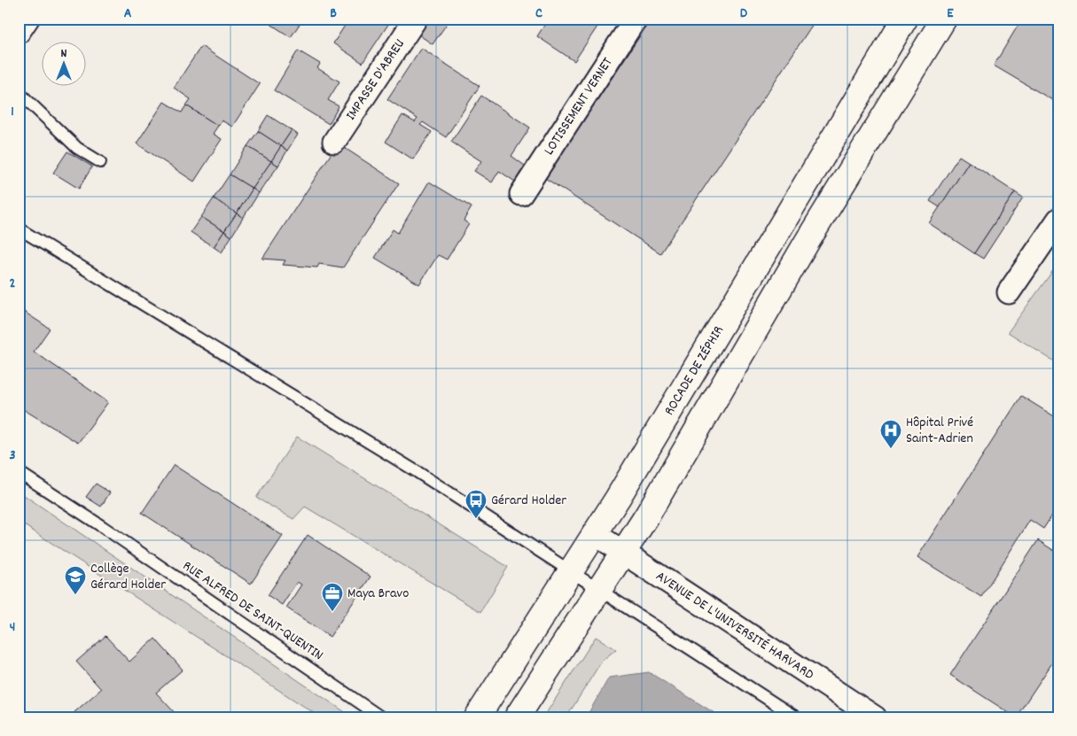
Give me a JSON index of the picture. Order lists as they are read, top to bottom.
{
  "streets": {
    "main road": ["ROCADE DE ZÉPHIR"],
    "street": ["IMPASSE D'ABREU", "LOTISSEMENT VERNET", "AVENUE DE L'UNIVERSITÉ HARVARD"],
    "lane": ["RUE ALFRED DE SAINT-QUENTIN"]
  },
  "crossings": [
    ["ROCADE DE ZÉPHIR", "AVENUE DE L'UNIVERSITÉ HARVARD"]
  ],
  "places": {
    "hospital": ["Hôpital Privé Saint-Adrien"],
    "bus stop": ["Gérard Holder"],
    "school or university": ["Collège Gérard Holder"],
    "office": ["Maya Bravo"]
  },
  "north": "top",
  "grid": {
    "columns": [
      "A",
      "B",
      "C",
      "D",
      "E"
    ],
    "rows": [
      "1",
      "2",
      "3",
      "4"
    ]
  }
}
